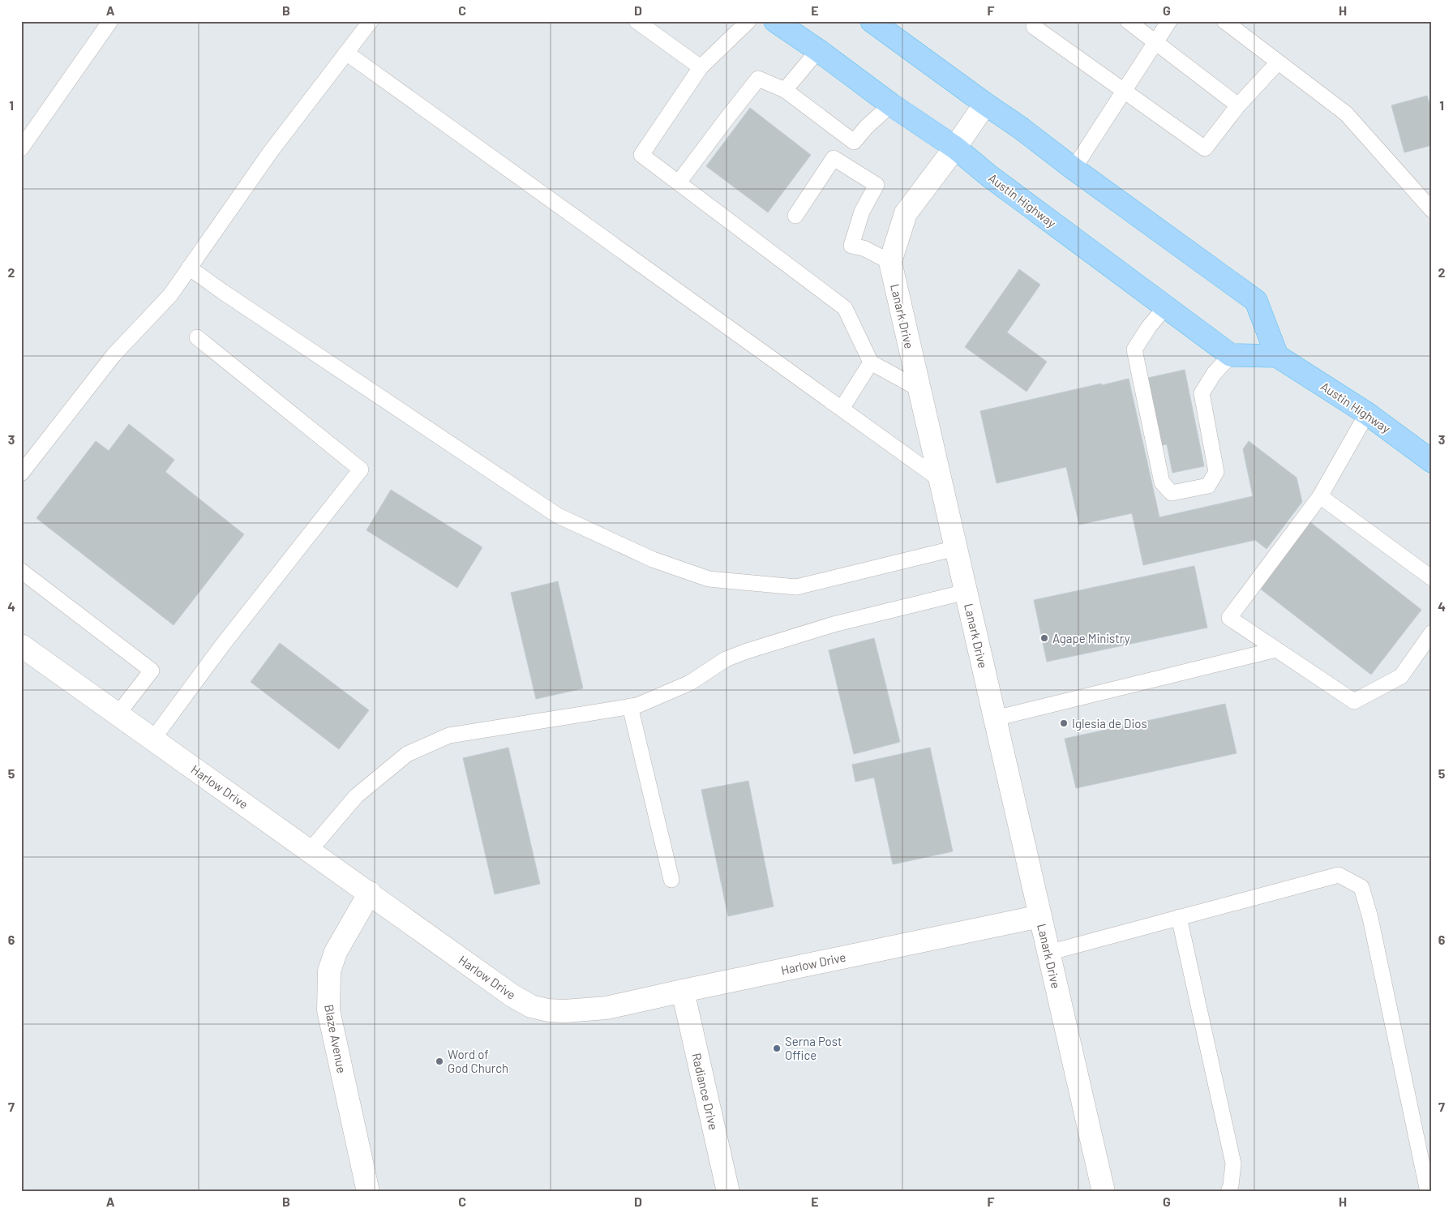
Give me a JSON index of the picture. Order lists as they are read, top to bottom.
{
  "streets": {
    "main road": ["Austin Highway"],
    "street": [
      "Lanark Drive",
      "Harlow Drive",
      "Blaze Avenue",
      "Radiance Drive"
    ]
  },
  "crossings": [
    ["Lanark Drive", "Harlow Drive"],
    ["Harlow Drive", "Blaze Avenue"],
    ["Harlow Drive", "Radiance Drive"]
  ],
  "places": [
    "Agape Ministry",
    "Iglesia de Dios",
    "Serna Post Office",
    "Word of God Church"
  ],
  "grid": {
    "columns": [
      "A",
      "B",
      "C",
      "D",
      "E",
      "F",
      "G",
      "H"
    ],
    "rows": [
      "1",
      "2",
      "3",
      "4",
      "5",
      "6",
      "7"
    ]
  }
}
